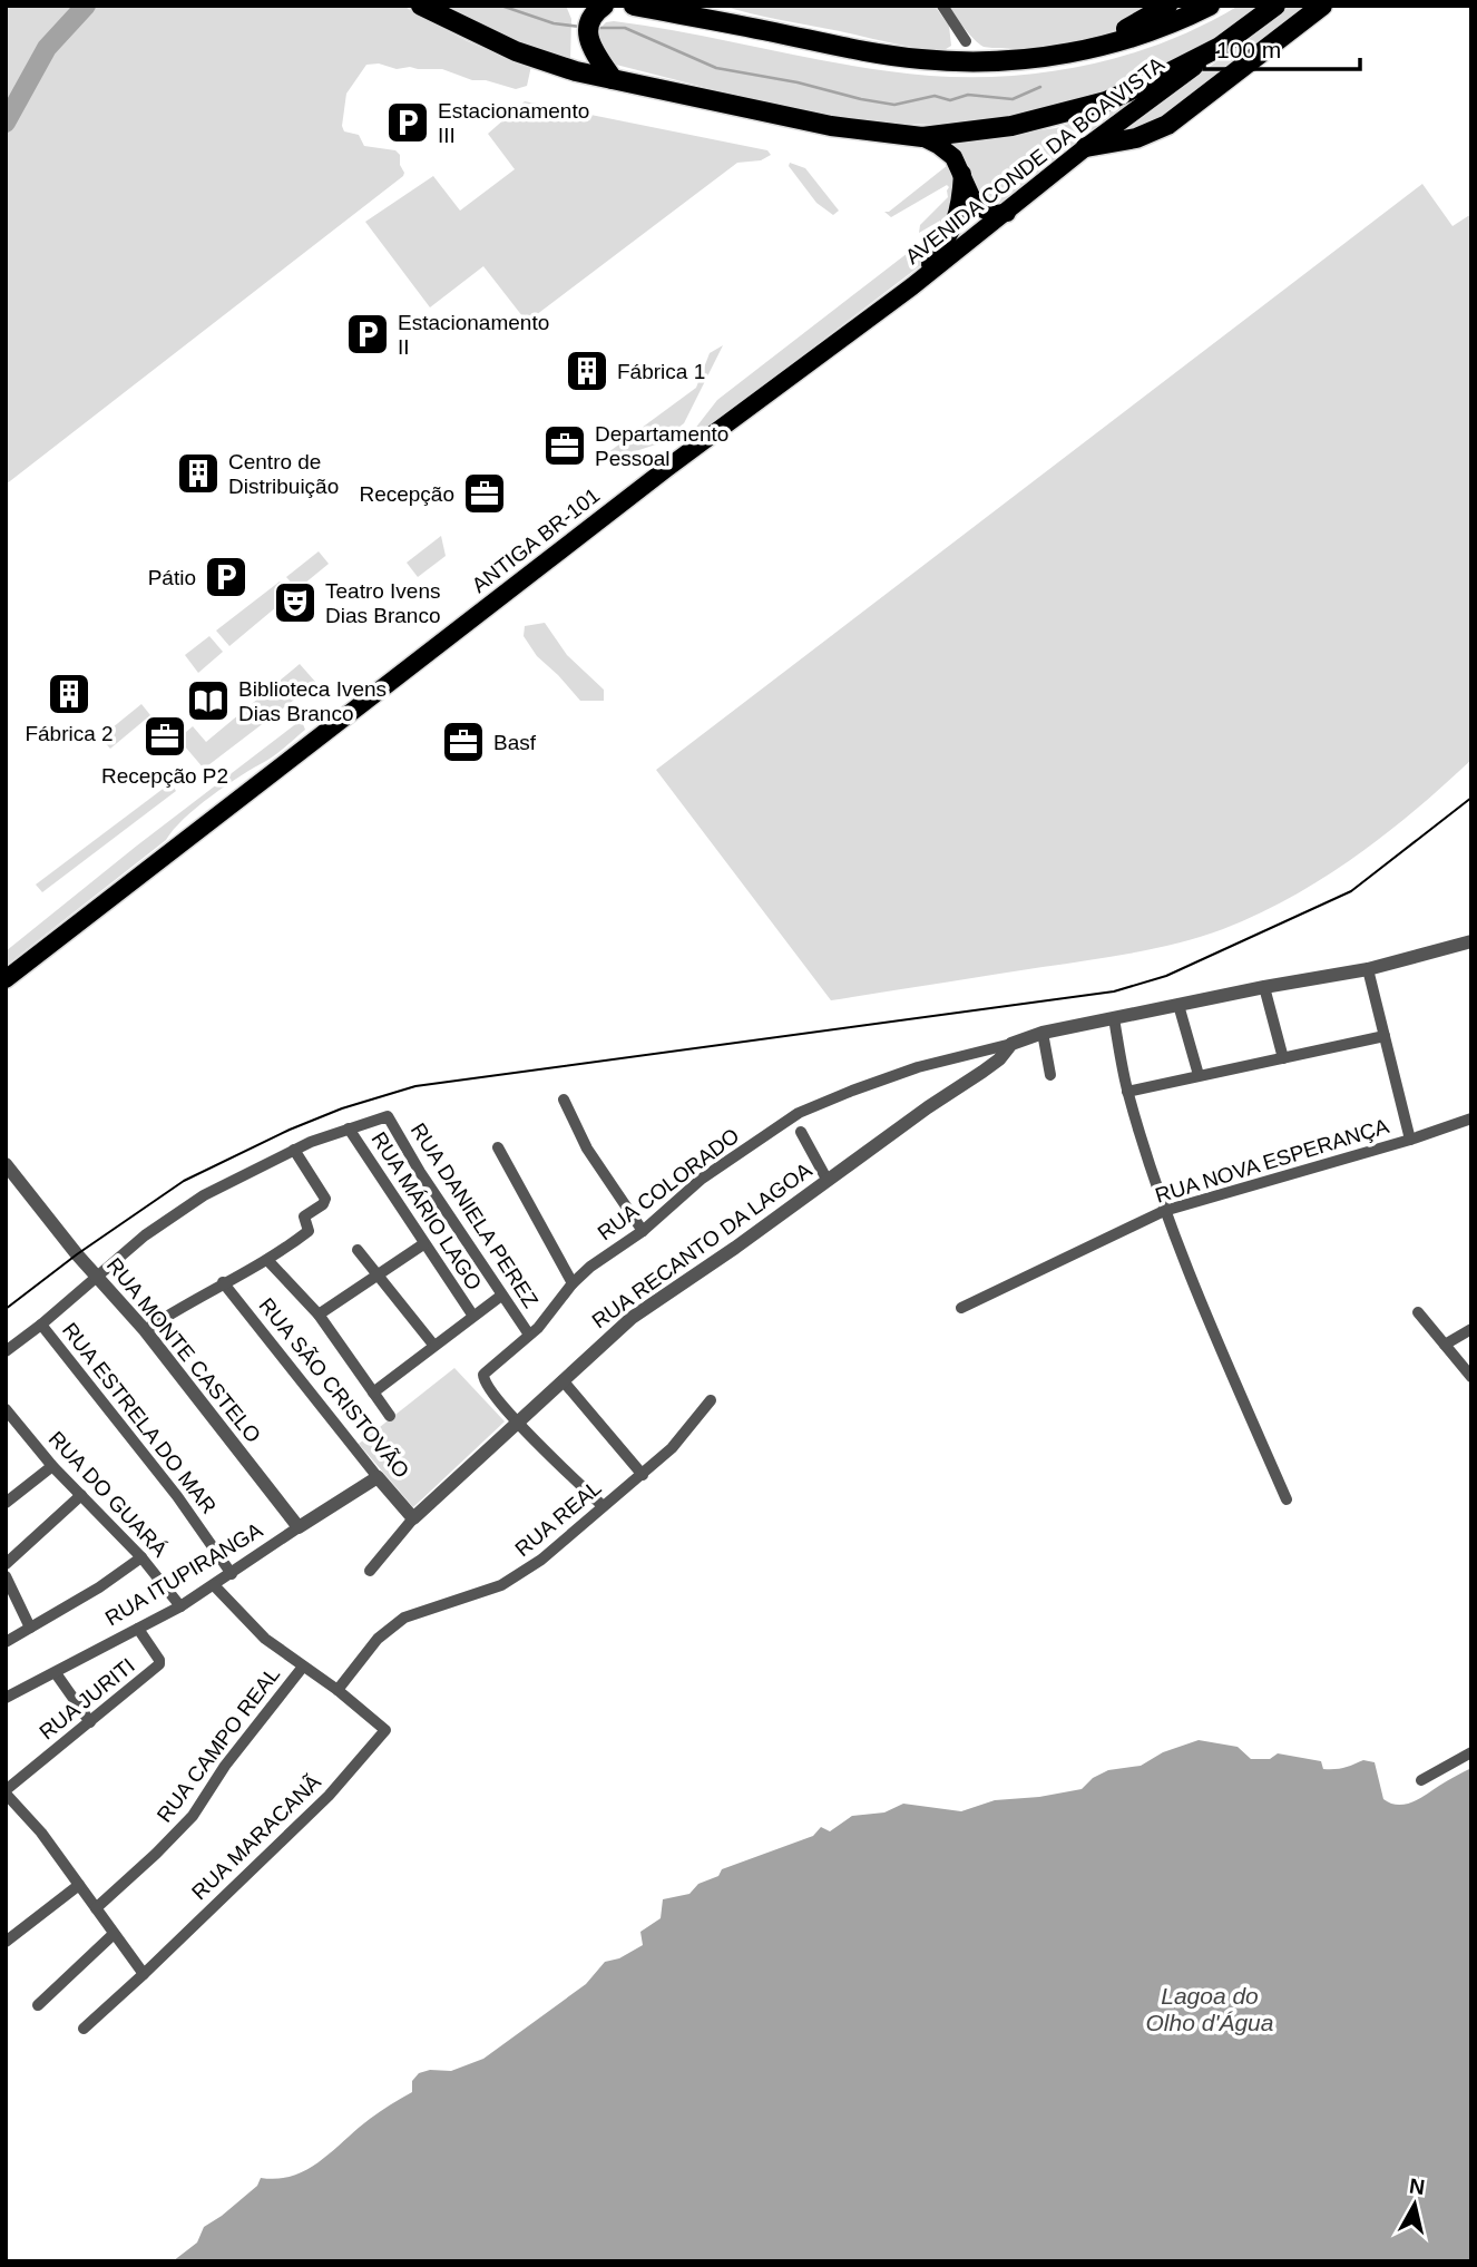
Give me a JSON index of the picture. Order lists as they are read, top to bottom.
{
  "streets": {
    "main road": ["AVENIDA CONDE DA BOA VISTA", "ANTIGA BR-101"],
    "street": [
      "RUA NOVA ESPERANÇA",
      "RUA COLORADO",
      "RUA MÁRIO LAGO",
      "RUA DANIELA PEREZ",
      "RUA RECANTO DA LAGOA",
      "RUA MONTE CASTELO",
      "RUA SÃO CRISTOVÃO",
      "RUA ESTRELA DO MAR",
      "RUA DO GUARÁ",
      "RUA REAL",
      "RUA ITUPIRANGA",
      "RUA JURITI",
      "RUA CAMPO REAL",
      "RUA MARACANÃ"
    ]
  },
  "crossings": [
    ["AVENIDA CONDE DA BOA VISTA", "ANTIGA BR-101"],
    ["RUA COLORADO", "RUA DANIELA PEREZ"],
    ["RUA COLORADO", "RUA RECANTO DA LAGOA"],
    ["RUA MÁRIO LAGO", "RUA DANIELA PEREZ"],
    ["RUA RECANTO DA LAGOA", "RUA SÃO CRISTOVÃO"],
    ["RUA MONTE CASTELO", "RUA SÃO CRISTOVÃO"],
    ["RUA MONTE CASTELO", "RUA ITUPIRANGA"],
    ["RUA SÃO CRISTOVÃO", "RUA ITUPIRANGA"],
    ["RUA ESTRELA DO MAR", "RUA ITUPIRANGA"],
    ["RUA DO GUARÁ", "RUA ITUPIRANGA"],
    ["RUA REAL", "RUA MARACANÃ"],
    ["RUA ITUPIRANGA", "RUA JURITI"]
  ],
  "water": ["Lagoa do Olho d'Água"],
  "places": {
    "parking": ["Estacionamento III", "Estacionamento II", "Pátio"],
    "building": ["Fábrica 1", "Centro de Distribuição", "Fábrica 2"],
    "office": [
      "Departamento Pessoal",
      "Recepção",
      "Recepção P2",
      "Basf"
    ],
    "theatre": ["Teatro Ivens Dias Branco"],
    "library": ["Biblioteca Ivens Dias Branco"]
  },
  "scale_bar": "100 m",
  "north": "top"
}
